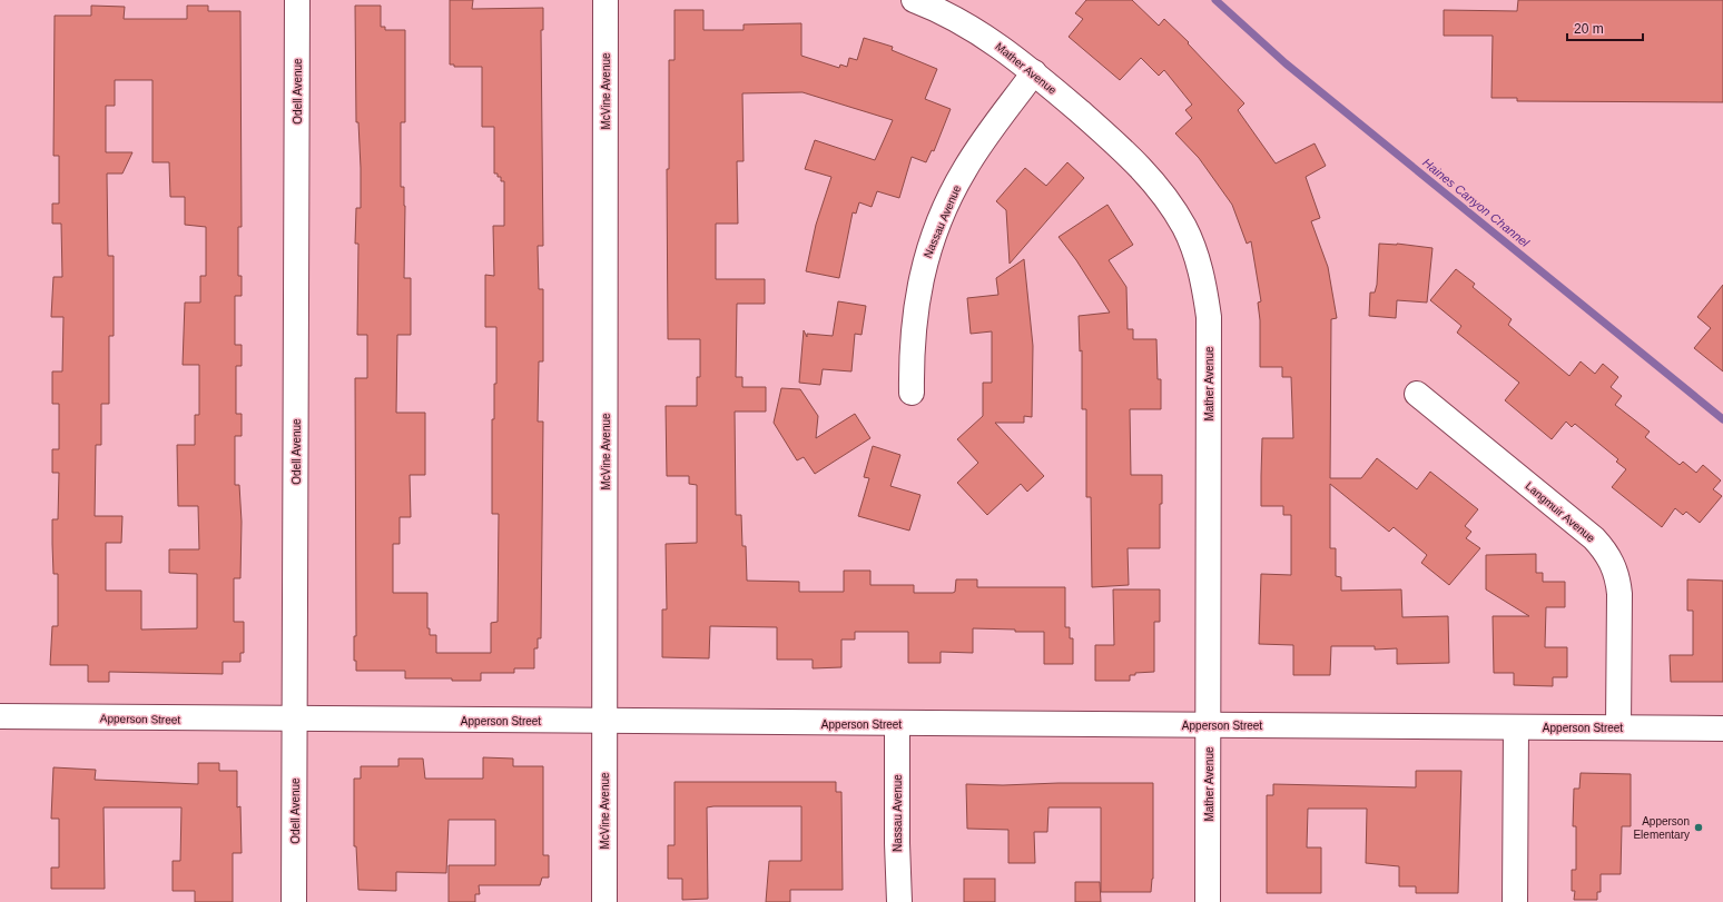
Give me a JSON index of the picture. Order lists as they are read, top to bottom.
{
  "streets": {
    "street": [
      "Mather Avenue",
      "Odell Avenue",
      "McVine Avenue",
      "Nassau Avenue",
      "Langmuir Avenue",
      "Apperson Street"
    ]
  },
  "crossings": [
    ["Mather Avenue", "Nassau Avenue"],
    ["Mather Avenue", "Apperson Street"],
    ["Odell Avenue", "Apperson Street"],
    ["McVine Avenue", "Apperson Street"],
    ["Nassau Avenue", "Apperson Street"],
    ["Langmuir Avenue", "Apperson Street"]
  ],
  "water": ["Haines Canyon Channel"],
  "places": ["Apperson Elementary"],
  "scale_bar": "20 m"
}
